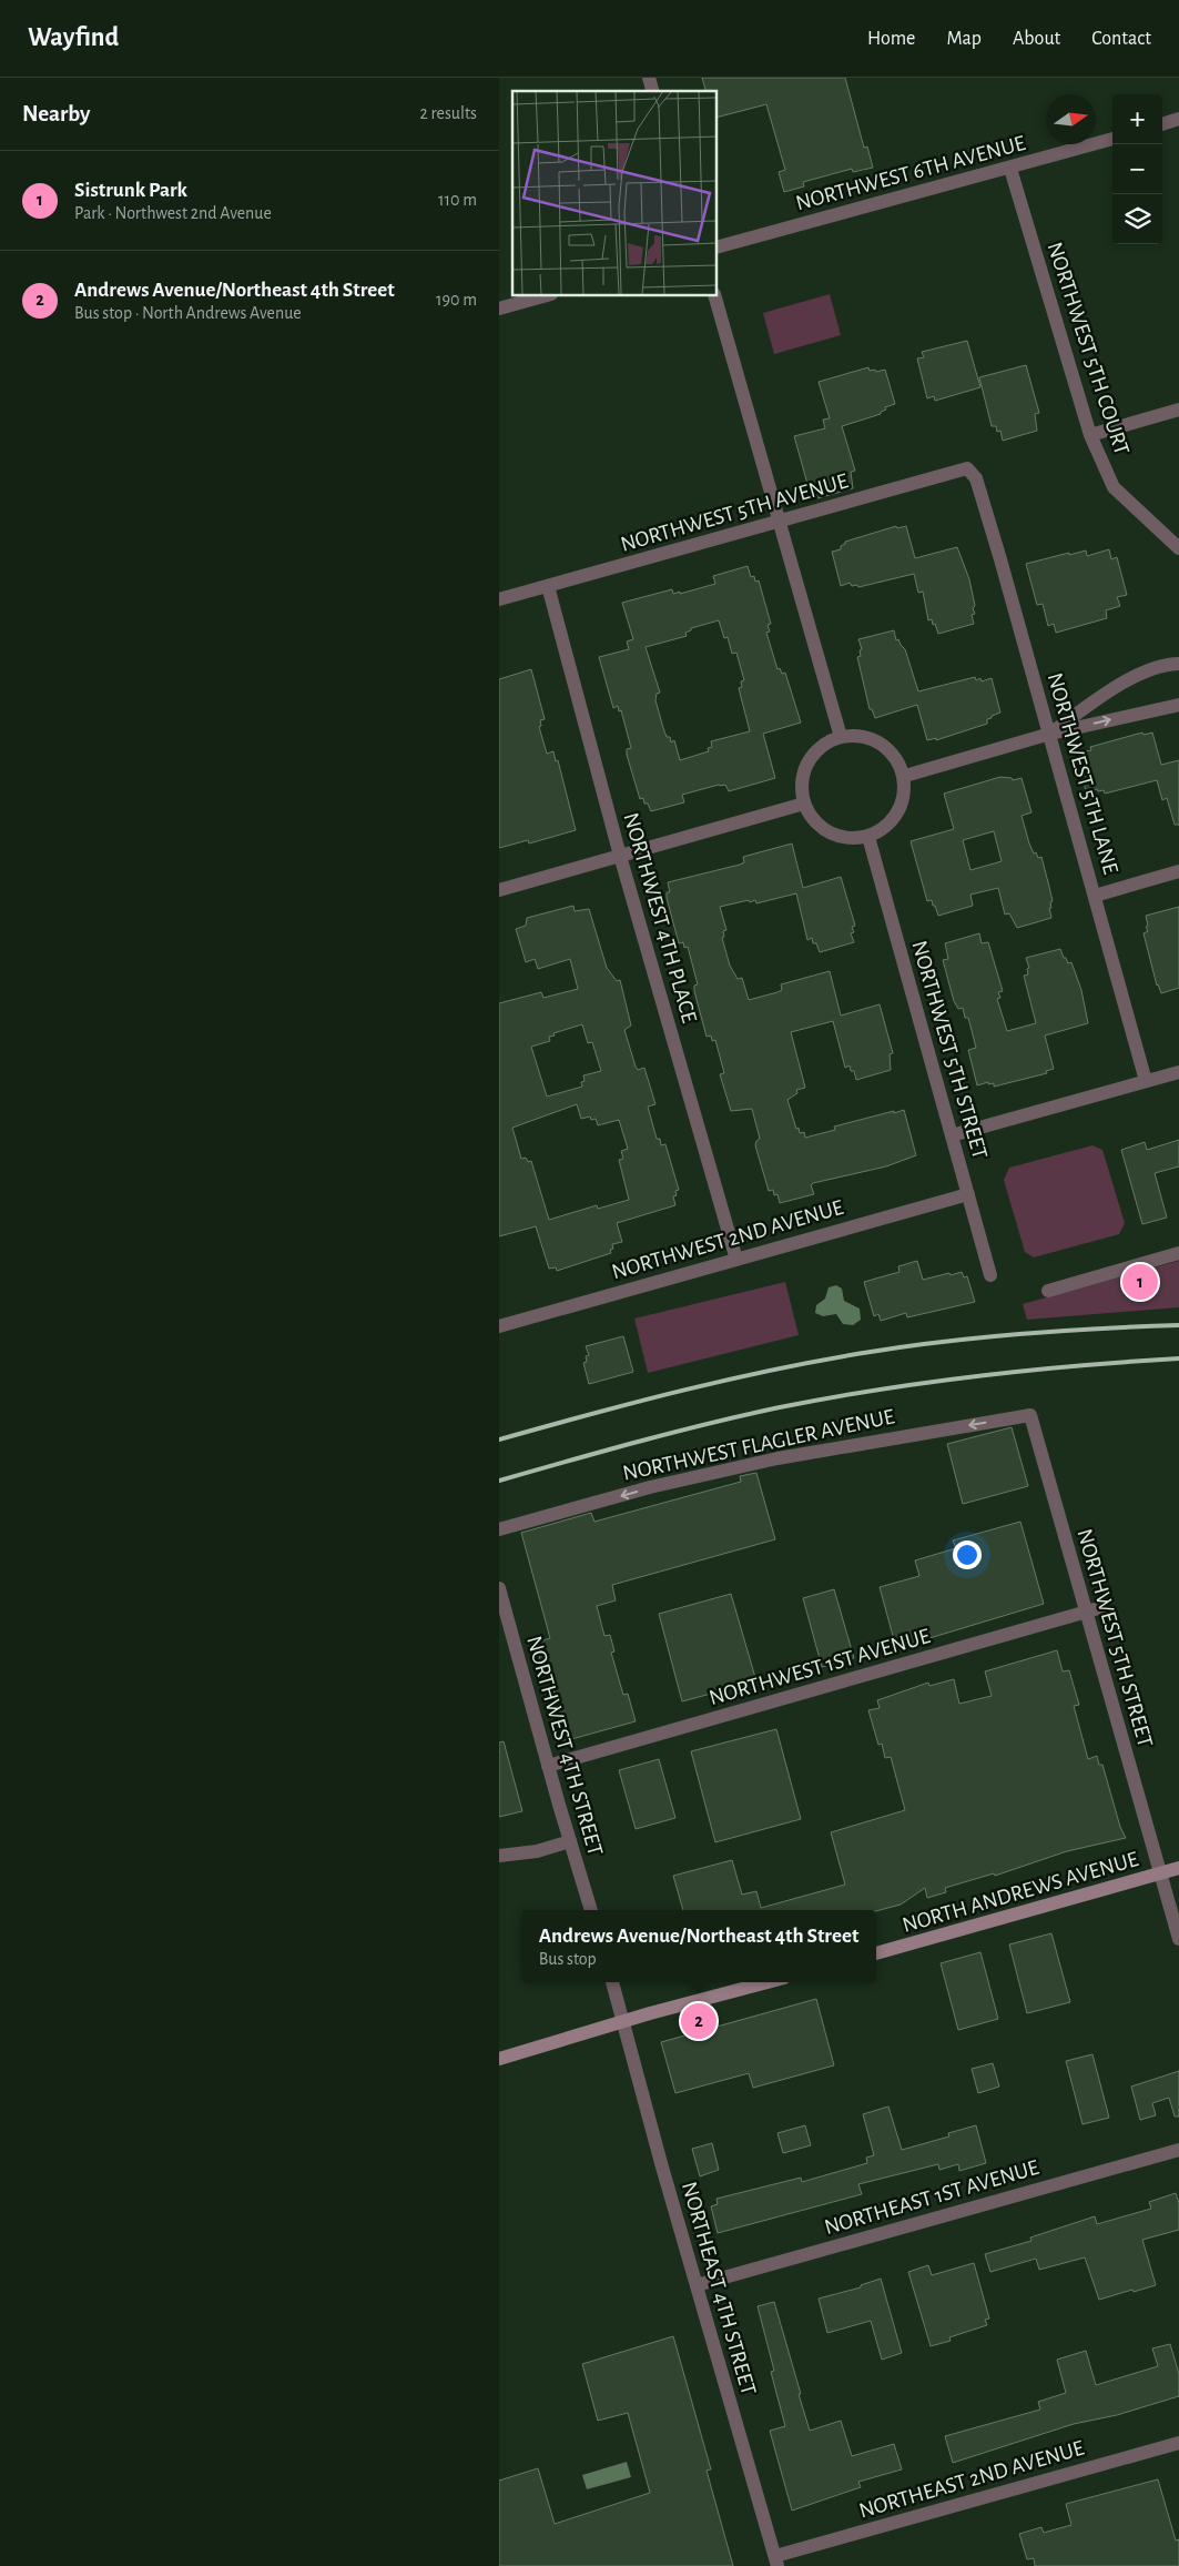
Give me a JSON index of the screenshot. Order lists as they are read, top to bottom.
{
  "streets": {
    "main road": ["NORTH ANDREWS AVENUE"],
    "street": [
      "NORTHWEST 6TH AVENUE",
      "NORTHWEST 5TH COURT",
      "NORTHWEST 5TH AVENUE",
      "NORTHWEST 5TH LANE",
      "NORTHWEST 4TH PLACE",
      "NORTHWEST 5TH STREET",
      "NORTHWEST 2ND AVENUE",
      "NORTHWEST FLAGLER AVENUE",
      "NORTHWEST 1ST AVENUE",
      "NORTHWEST 4TH STREET",
      "NORTHEAST 1ST AVENUE",
      "NORTHEAST 4TH STREET",
      "NORTHEAST 2ND AVENUE"
    ]
  },
  "crossings": [
    ["NORTHWEST 6TH AVENUE", "NORTHWEST 5TH COURT"],
    ["NORTHWEST 5TH AVENUE", "NORTHWEST 5TH LANE"],
    ["NORTHWEST 5TH AVENUE", "NORTHWEST 4TH PLACE"],
    ["NORTHWEST 4TH PLACE", "NORTHWEST 2ND AVENUE"],
    ["NORTHWEST 5TH STREET", "NORTHWEST 2ND AVENUE"],
    ["NORTHWEST 5TH STREET", "NORTHWEST FLAGLER AVENUE"],
    ["NORTHWEST 5TH STREET", "NORTHWEST 1ST AVENUE"],
    ["NORTHWEST 5TH STREET", "NORTH ANDREWS AVENUE"],
    ["NORTHWEST 1ST AVENUE", "NORTHWEST 4TH STREET"],
    ["NORTHEAST 1ST AVENUE", "NORTHEAST 4TH STREET"],
    ["NORTHEAST 4TH STREET", "NORTHEAST 2ND AVENUE"]
  ],
  "one_way": ["NORTHWEST FLAGLER AVENUE"],
  "north": "right",
  "page": {
    "header": "Wayfind",
    "nav": [
      "Home",
      "Map",
      "About",
      "Contact"
    ],
    "heading": ["Nearby", "2 results"],
    "map_buttons": ["+", "−"],
    "list": [
      {
        "mark": "1",
        "name": "Sistrunk Park",
        "note": "Park · Northwest 2nd Avenue",
        "value": "110 m"
      },
      {
        "mark": "2",
        "name": "Andrews Avenue/Northeast 4th Street",
        "note": "Bus stop · North Andrews Avenue",
        "value": "190 m"
      }
    ],
    "pins": ["1", "2"],
    "popup": ["Andrews Avenue/Northeast 4th Street", "Bus stop"]
  }
}
